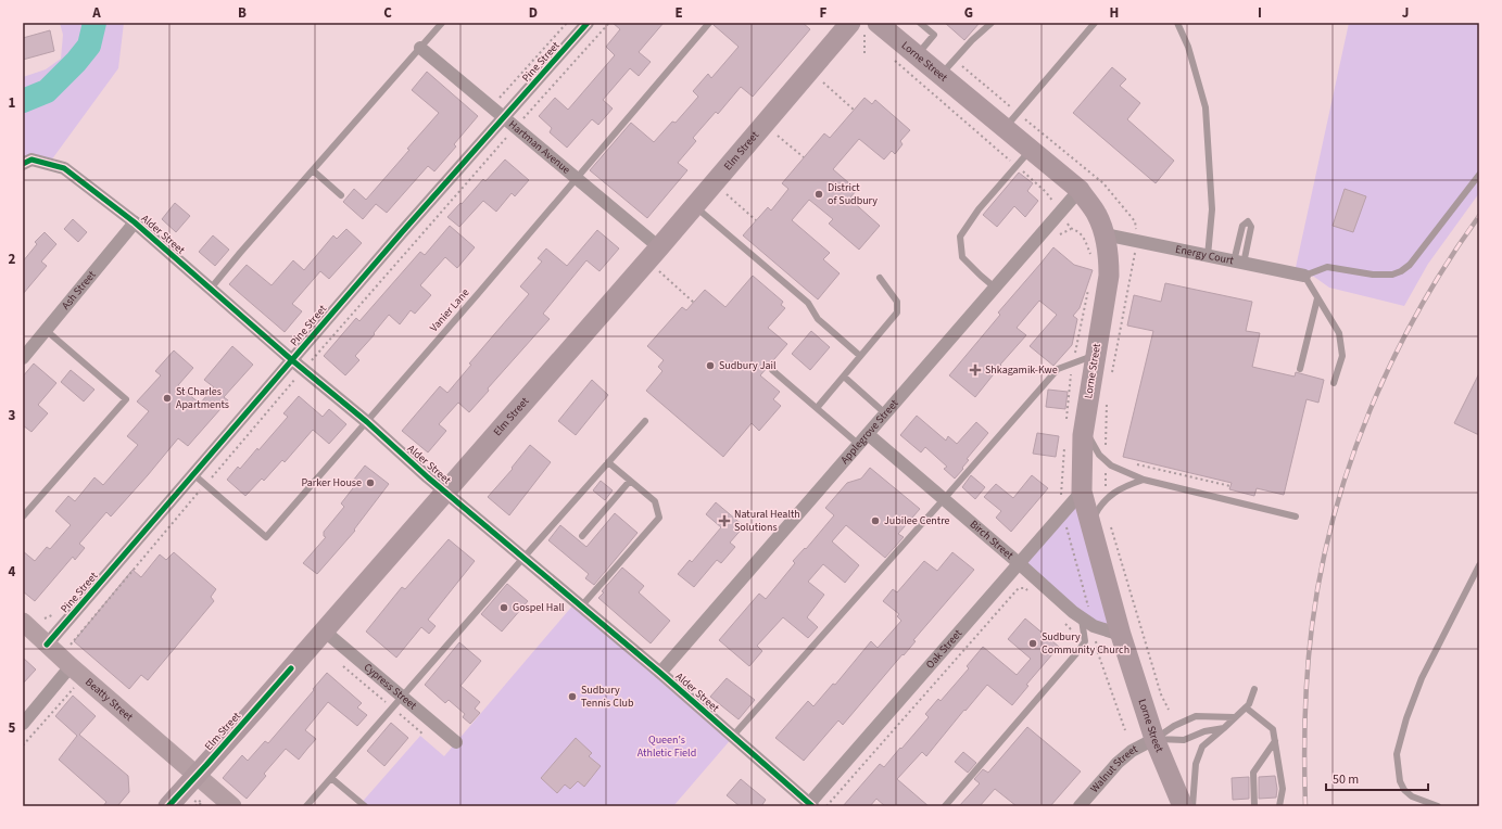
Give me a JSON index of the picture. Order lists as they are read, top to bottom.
{
  "streets": {
    "main road": ["Lorne Street", "Elm Street"],
    "street": [
      "Pine Street",
      "Hartman Avenue",
      "Alder Street",
      "Energy Court",
      "Ash Street",
      "Applegrove Street",
      "Birch Street",
      "Oak Street",
      "Cypress Street",
      "Beatty Street",
      "Walnut Street"
    ],
    "lane": ["Vanier Lane"]
  },
  "crossings": [
    ["Pine Street", "Hartman Avenue"],
    ["Pine Street", "Alder Street"],
    ["Pine Street", "Vanier Lane"],
    ["Pine Street", "Beatty Street"],
    ["Lorne Street", "Elm Street"],
    ["Lorne Street", "Energy Court"],
    ["Lorne Street", "Applegrove Street"],
    ["Lorne Street", "Birch Street"],
    ["Lorne Street", "Oak Street"],
    ["Lorne Street", "Walnut Street"],
    ["Hartman Avenue", "Elm Street"],
    ["Hartman Avenue", "Vanier Lane"],
    ["Elm Street", "Alder Street"],
    ["Elm Street", "Cypress Street"],
    ["Elm Street", "Beatty Street"],
    ["Alder Street", "Ash Street"],
    ["Alder Street", "Vanier Lane"],
    ["Alder Street", "Applegrove Street"],
    ["Alder Street", "Oak Street"],
    ["Applegrove Street", "Birch Street"],
    ["Birch Street", "Oak Street"]
  ],
  "parks": ["Queen's Athletic Field"],
  "places": {
    "other": [
      "District of Sudbury",
      "Sudbury Jail",
      "St Charles Apartments",
      "Parker House",
      "Jubilee Centre",
      "Gospel Hall",
      "Sudbury Community Church",
      "Sudbury Tennis Club"
    ],
    "health": ["Shkagamik-Kwe", "Natural Health Solutions"]
  },
  "scale_bar": "50 m",
  "grid": {
    "columns": [
      "A",
      "B",
      "C",
      "D",
      "E",
      "F",
      "G",
      "H",
      "I",
      "J"
    ],
    "rows": [
      "1",
      "2",
      "3",
      "4",
      "5"
    ]
  }
}
